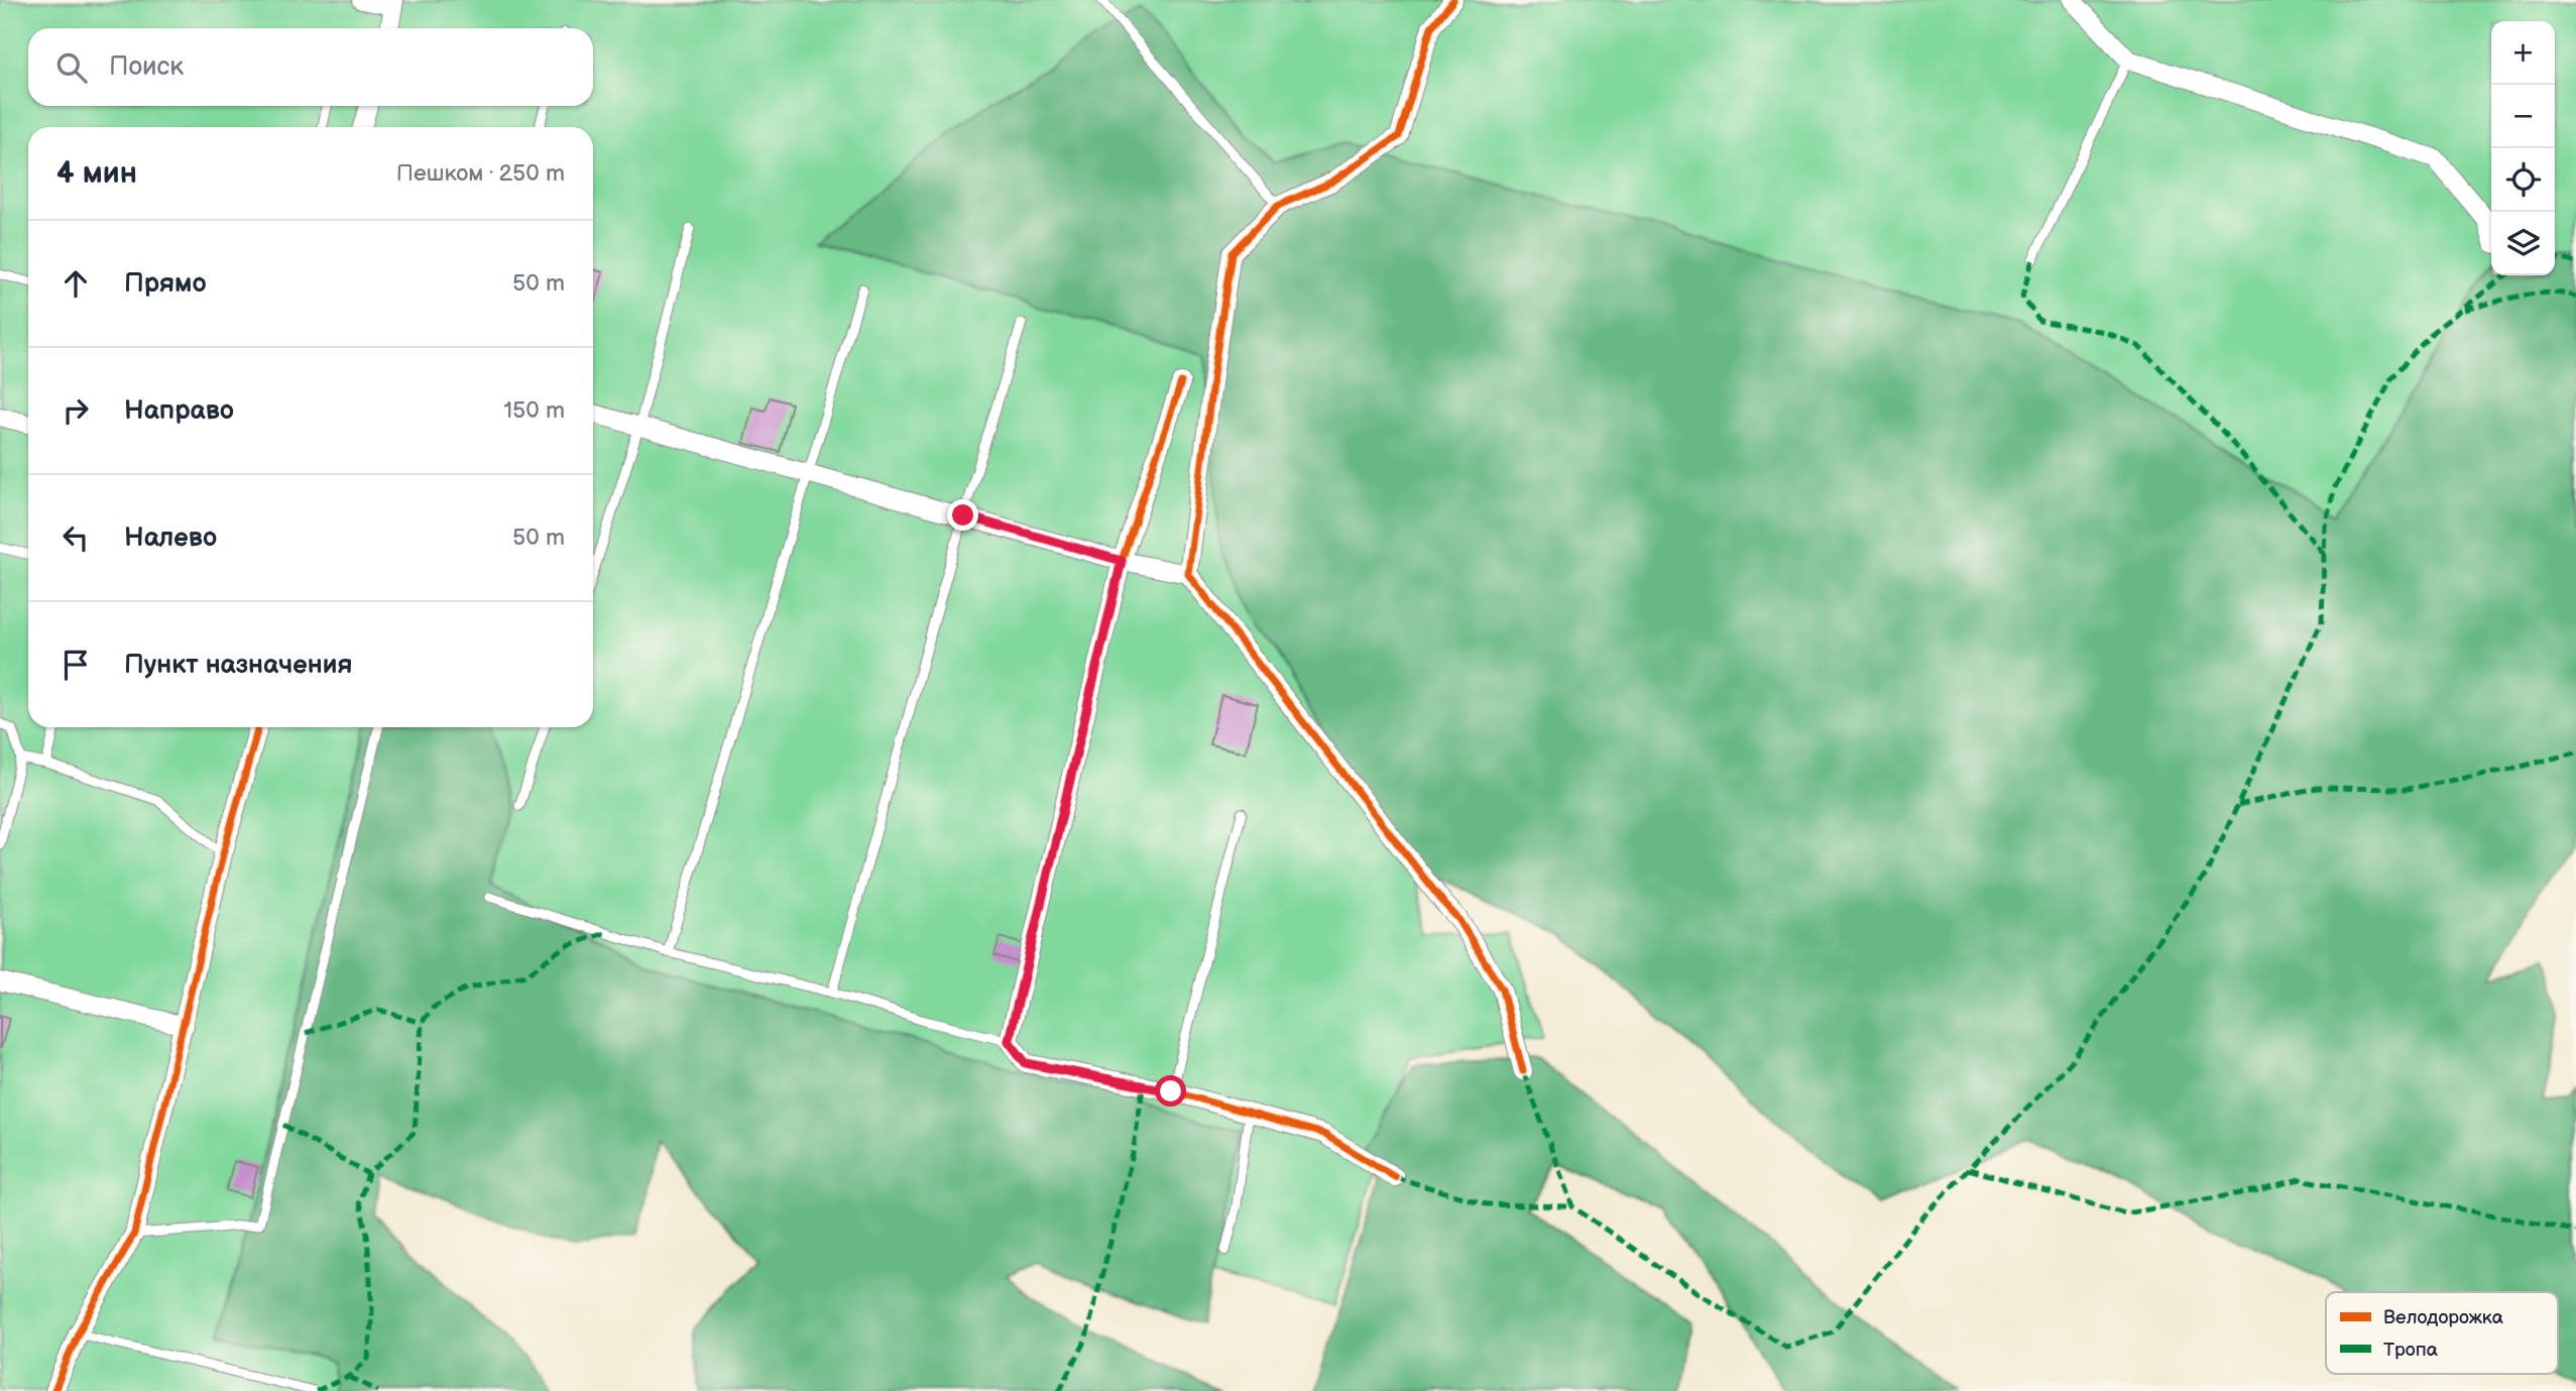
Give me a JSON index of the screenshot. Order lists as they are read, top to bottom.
{
  "legend": ["Велодорожка", "Тропа"],
  "page": {
    "map_buttons": ["+", "−"],
    "search": "Поиск",
    "heading": ["4 мин", "Пешком · 250 m"],
    "list": [
      ["Прямо", "50 m"],
      ["Направо", "150 m"],
      ["Налево", "50 m"],
      "Пункт назначения"
    ]
  }
}
